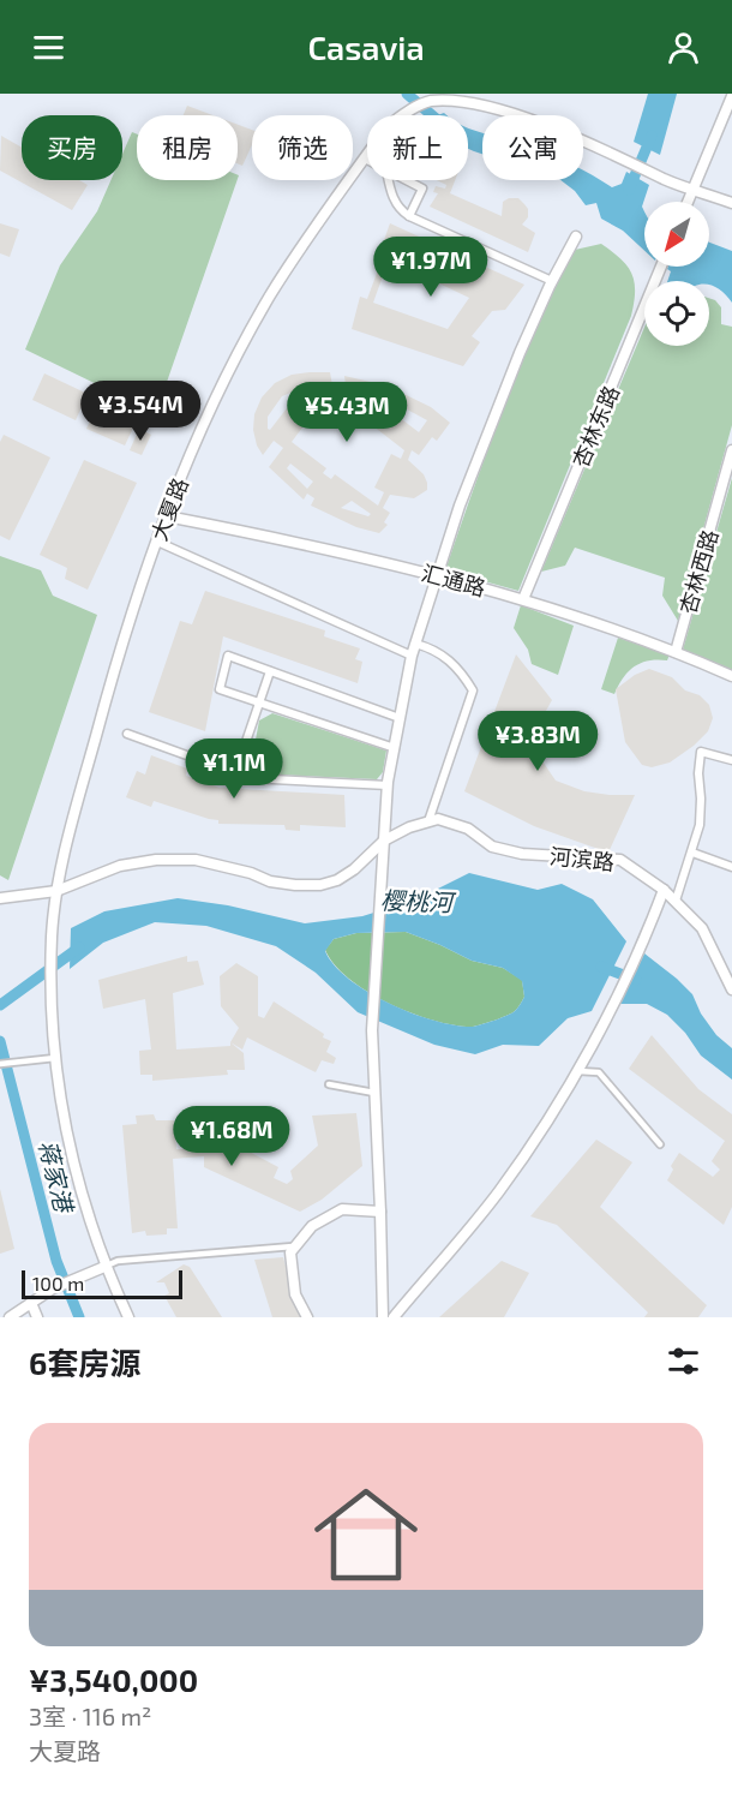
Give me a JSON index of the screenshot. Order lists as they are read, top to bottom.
{
  "streets": {
    "street": [
      "杏林东路",
      "大夏路",
      "杏林西路",
      "汇通路",
      "河滨路"
    ]
  },
  "crossings": [
    ["杏林东路", "汇通路"],
    ["大夏路", "汇通路"],
    ["杏林西路", "汇通路"]
  ],
  "water": ["樱桃河", "蒋家港"],
  "scale_bar": "100 m",
  "north": "bottom left",
  "page": {
    "header": "Casavia",
    "chip": [
      "买房",
      "租房",
      "筛选",
      "新上",
      "公寓"
    ],
    "price": [
      "¥1.97M",
      "¥3.54M",
      "¥5.43M",
      "¥3.83M",
      "¥1.1M",
      "¥1.68M"
    ],
    "scale": "100 m",
    "heading": "6套房源",
    "list": [
      {
        "name": "¥3,540,000",
        "note": "3室 · 116 m² · 大夏路"
      }
    ]
  }
}
